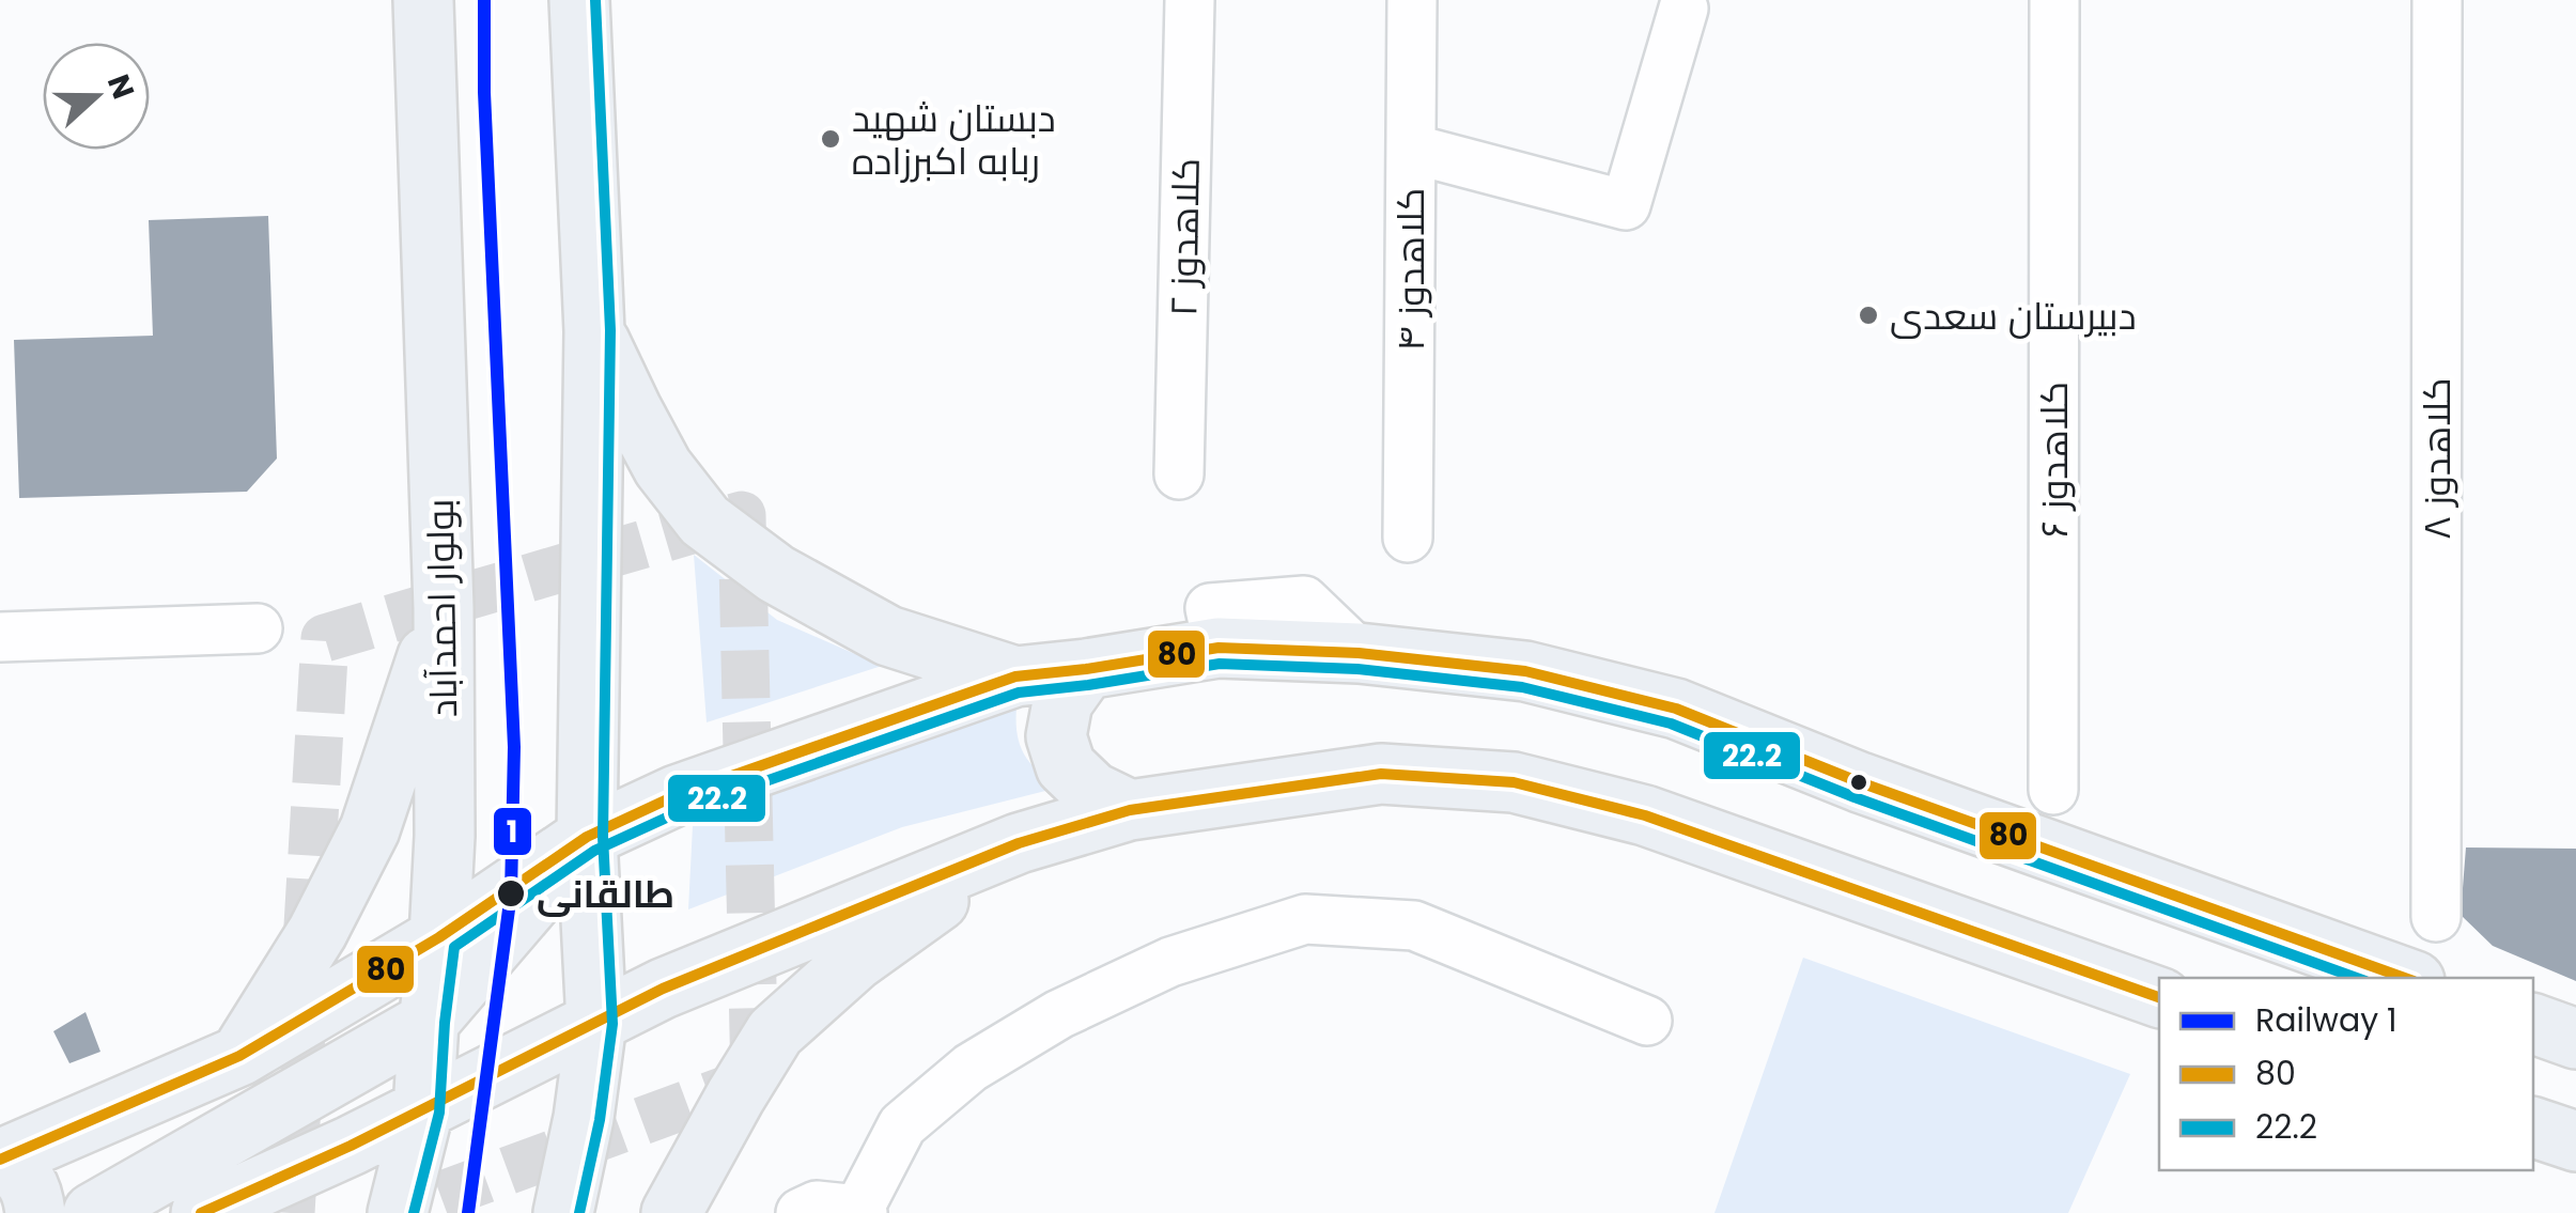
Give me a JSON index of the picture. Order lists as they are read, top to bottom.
{
  "streets": {
    "main road": ["بولوار احمدآباد"],
    "street": [
      "کلاهدوز ۲",
      "کلاهدوز ۴",
      "کلاهدوز ۸",
      "کلاهدوز ۶"
    ]
  },
  "places": ["دبستان شهید ربابه اکبرزاده", "دبیرستان سعدی", "طالقانی"],
  "lines": ["rail line 1", "transit line 22.2", "transit line 80"],
  "legend": ["Railway 1", "80", "22.2"],
  "north": "right"
}
